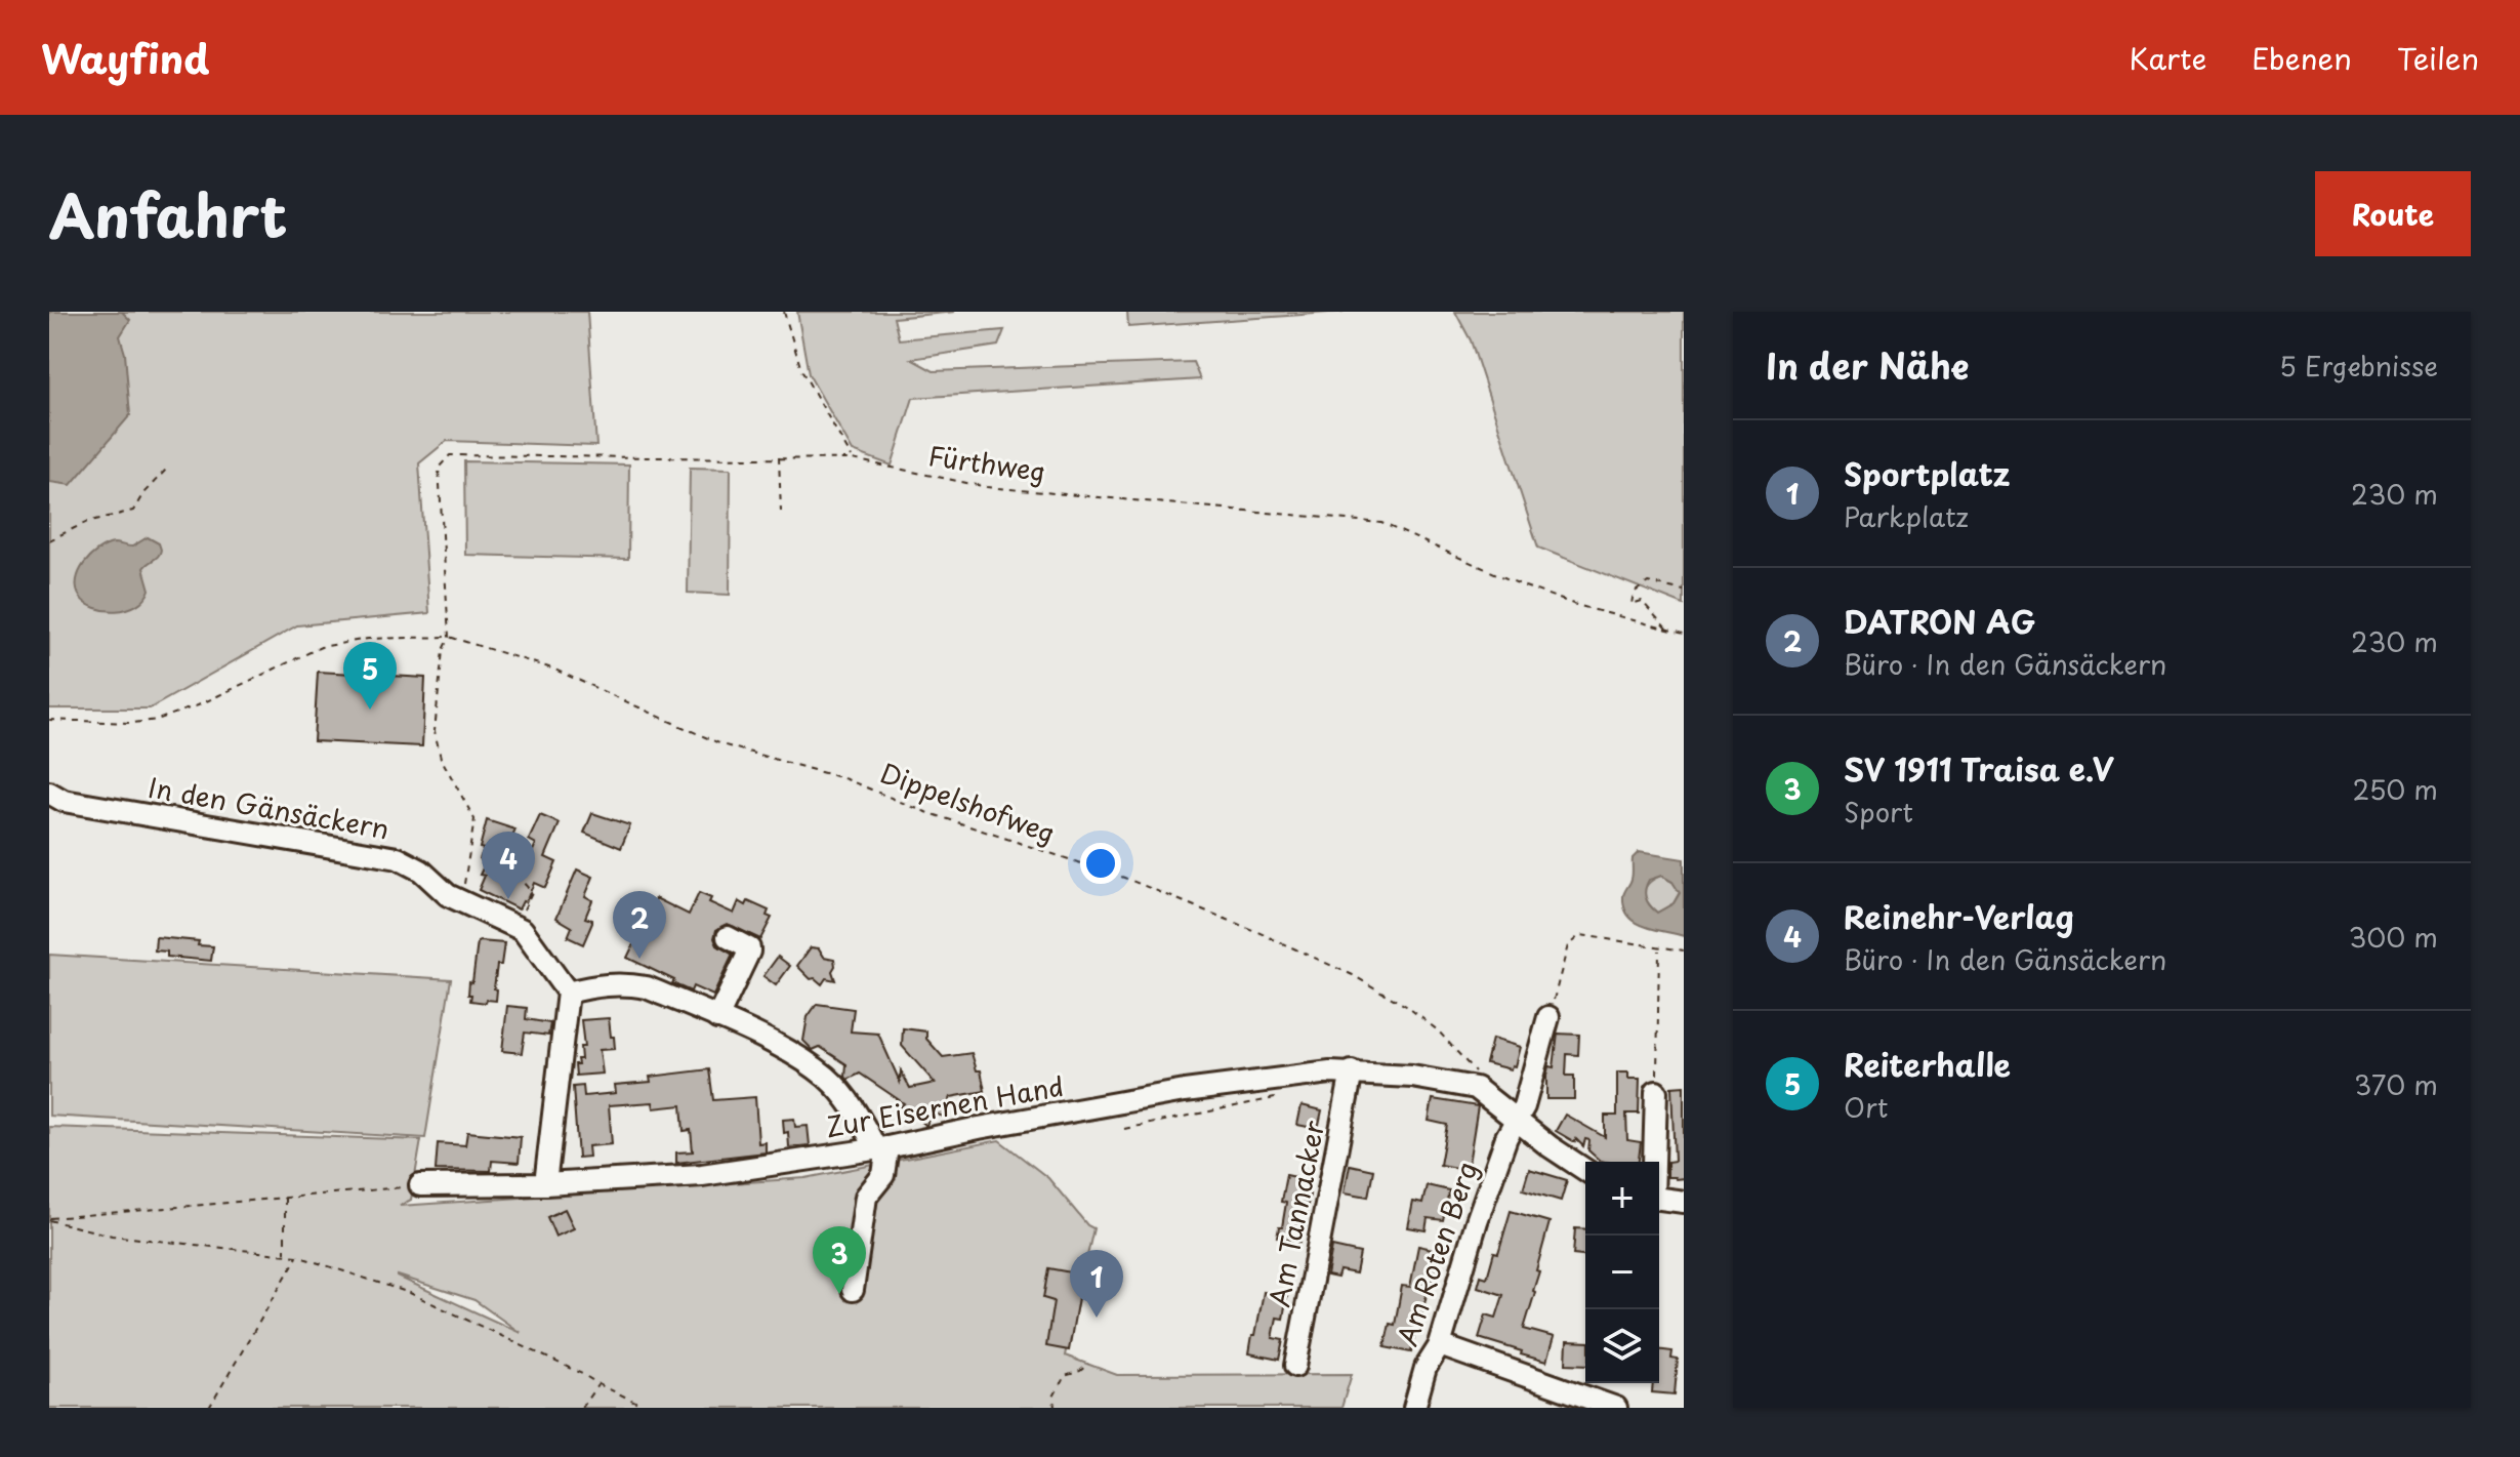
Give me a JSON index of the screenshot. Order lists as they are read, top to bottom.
{
  "streets": {
    "street": [
      "In den Gänsäckern",
      "Zur Eisernen Hand",
      "Am Tannacker",
      "Am Roten Berg"
    ],
    "path": ["Fürthweg", "Dippelshofweg"]
  },
  "crossings": [
    ["Fürthweg", "Dippelshofweg"],
    ["Dippelshofweg", "Zur Eisernen Hand"],
    ["In den Gänsäckern", "Zur Eisernen Hand"],
    ["Zur Eisernen Hand", "Am Tannacker"]
  ],
  "page": {
    "header": "Wayfind",
    "nav": ["Karte", "Ebenen", "Teilen"],
    "title": "Anfahrt",
    "buttons": "Route",
    "heading": ["In der Nähe", "5 Ergebnisse"],
    "list": [
      {
        "mark": "1",
        "name": "Sportplatz",
        "note": "Parkplatz",
        "value": "230 m"
      },
      {
        "mark": "2",
        "name": "DATRON AG",
        "note": "Büro · In den Gänsäckern",
        "value": "230 m"
      },
      {
        "mark": "3",
        "name": "SV 1911 Traisa e.V",
        "note": "Sport",
        "value": "250 m"
      },
      {
        "mark": "4",
        "name": "Reinehr-Verlag",
        "note": "Büro · In den Gänsäckern",
        "value": "300 m"
      },
      {
        "mark": "5",
        "name": "Reiterhalle",
        "note": "Ort",
        "value": "370 m"
      }
    ],
    "pins": [
      "5",
      "4",
      "2",
      "3",
      "1"
    ],
    "map_buttons": ["+", "−"]
  }
}
